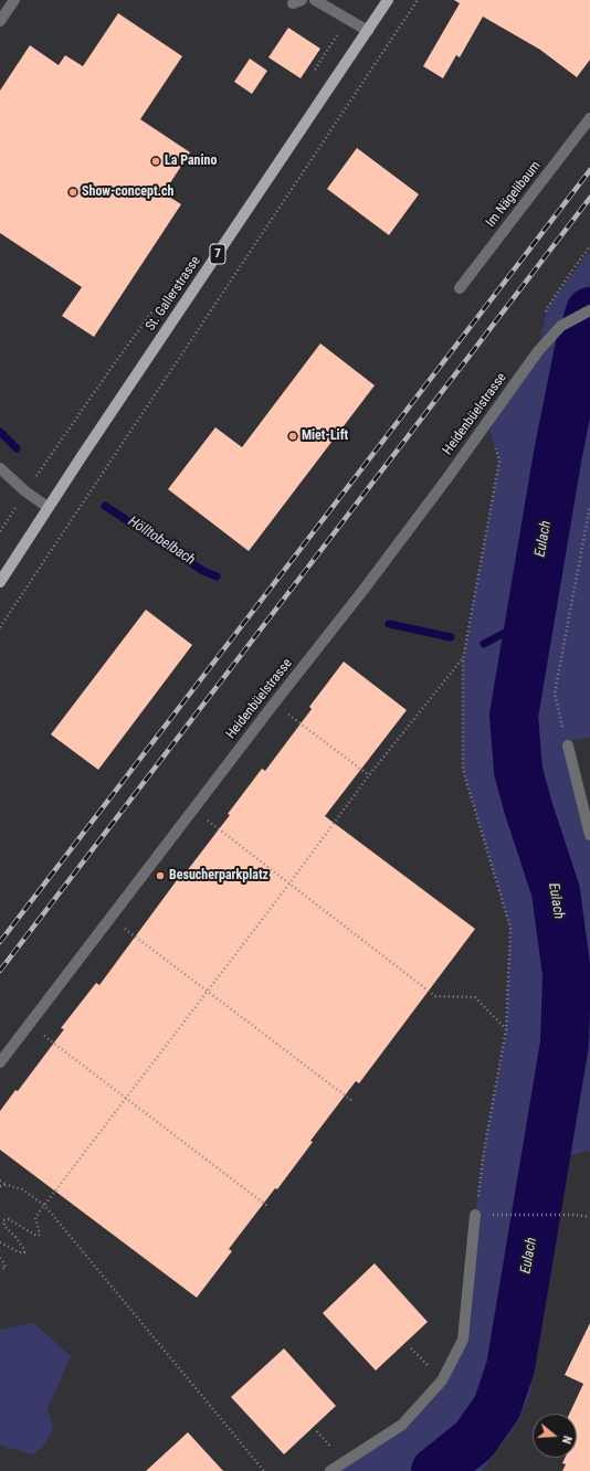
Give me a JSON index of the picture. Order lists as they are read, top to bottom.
{
  "streets": {
    "main road": ["7", "St. Gallerstrasse"],
    "street": ["Im Nägelibaum", "Heidenbüelstrasse"]
  },
  "water": ["Eulach", "Hölltobelbach"],
  "places": [
    "La Panino",
    "Show-concept.ch",
    "Miet-Lift",
    "Besucherparkplatz"
  ],
  "north": "right"
}
